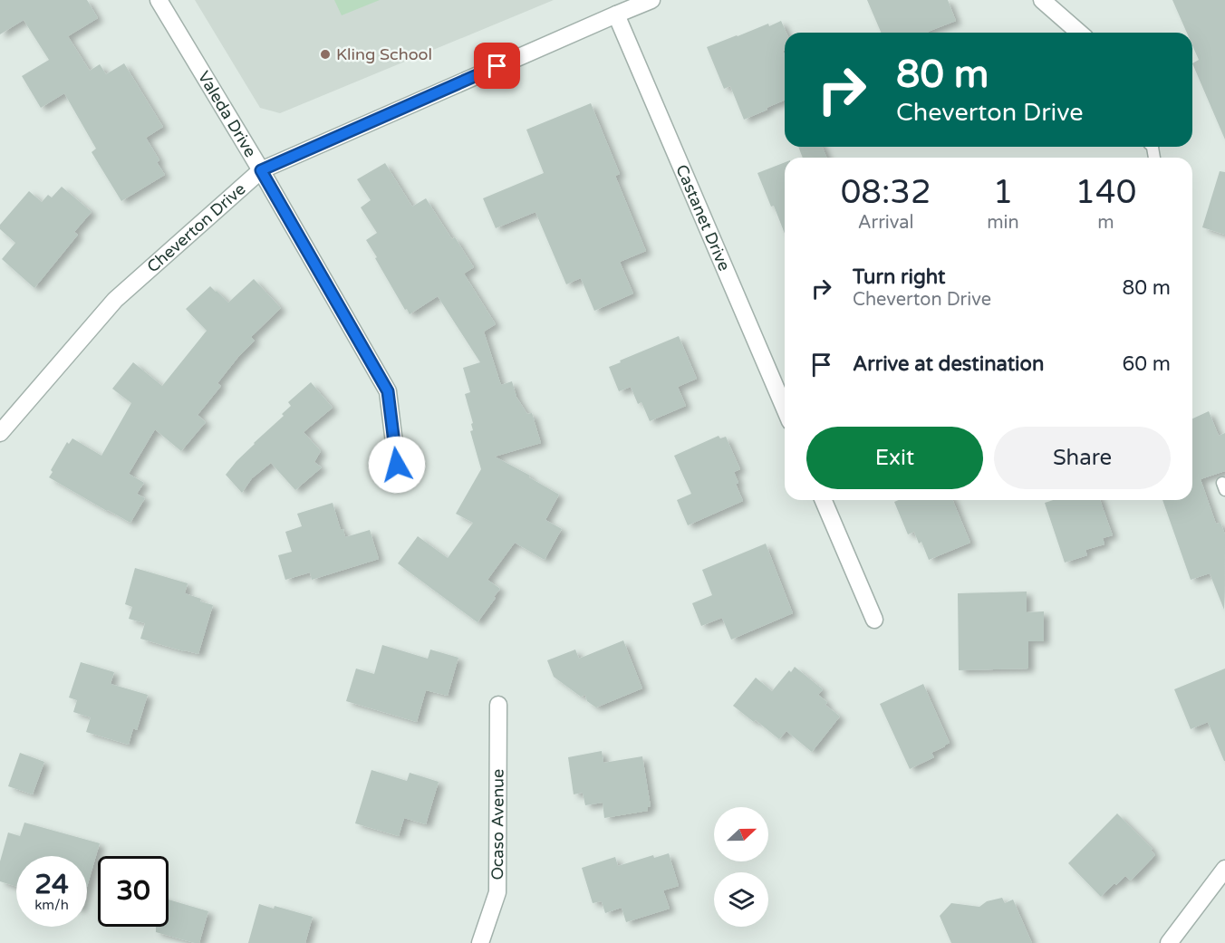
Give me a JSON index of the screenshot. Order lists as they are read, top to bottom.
{
  "streets": {
    "street": [
      "Valeda Drive",
      "Castanet Drive",
      "Cheverton Drive",
      "Ocaso Avenue"
    ]
  },
  "crossings": [
    ["Valeda Drive", "Cheverton Drive"],
    ["Castanet Drive", "Cheverton Drive"]
  ],
  "places": ["Kling School"],
  "north": "right",
  "page": {
    "turn": ["80 m", "Cheverton Drive"],
    "eta": [
      "08:32",
      "Arrival",
      "1",
      "min",
      "140",
      "m"
    ],
    "list": [
      {
        "name": "Turn right",
        "note": "Cheverton Drive",
        "value": "80 m"
      },
      {
        "name": "Arrive at destination",
        "value": "60 m"
      }
    ],
    "buttons": ["Exit", "Share"],
    "speed": "24 km/h",
    "limit": "30"
  }
}
